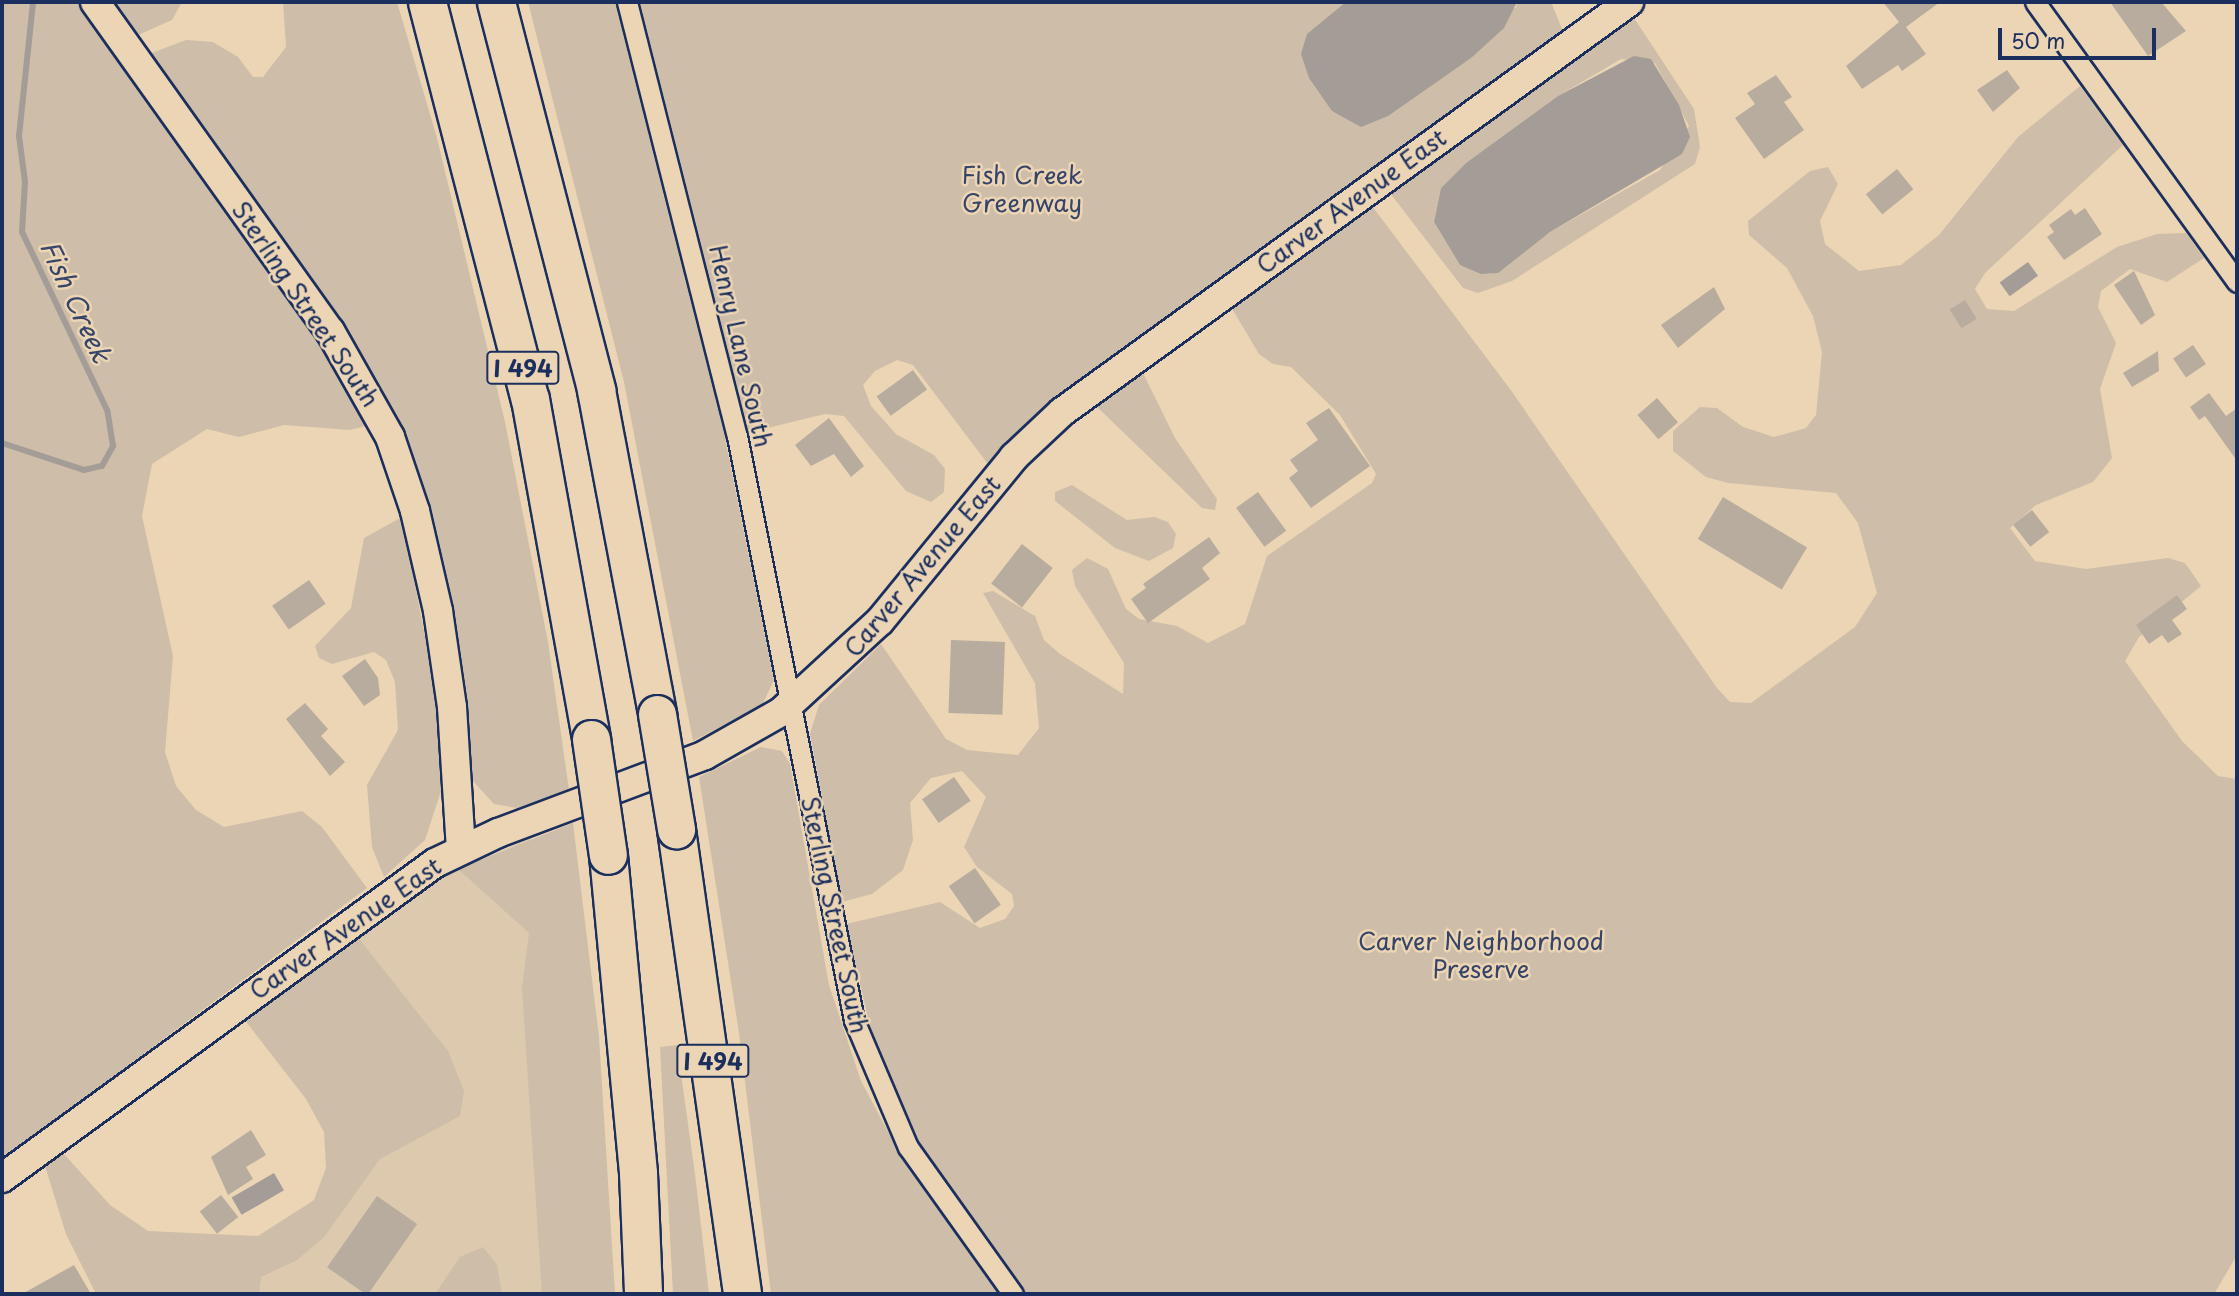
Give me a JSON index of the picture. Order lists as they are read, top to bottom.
{
  "streets": {
    "highway": ["I 494"],
    "street": ["Carver Avenue East", "Sterling Street South", "Henry Lane South"]
  },
  "crossings": [
    ["Carver Avenue East", "Sterling Street South"],
    ["Carver Avenue East", "Henry Lane South"],
    ["Sterling Street South", "Henry Lane South"]
  ],
  "water": ["Fish Creek"],
  "parks": ["Fish Creek Greenway", "Carver Neighborhood Preserve"],
  "scale_bar": "50 m"
}
